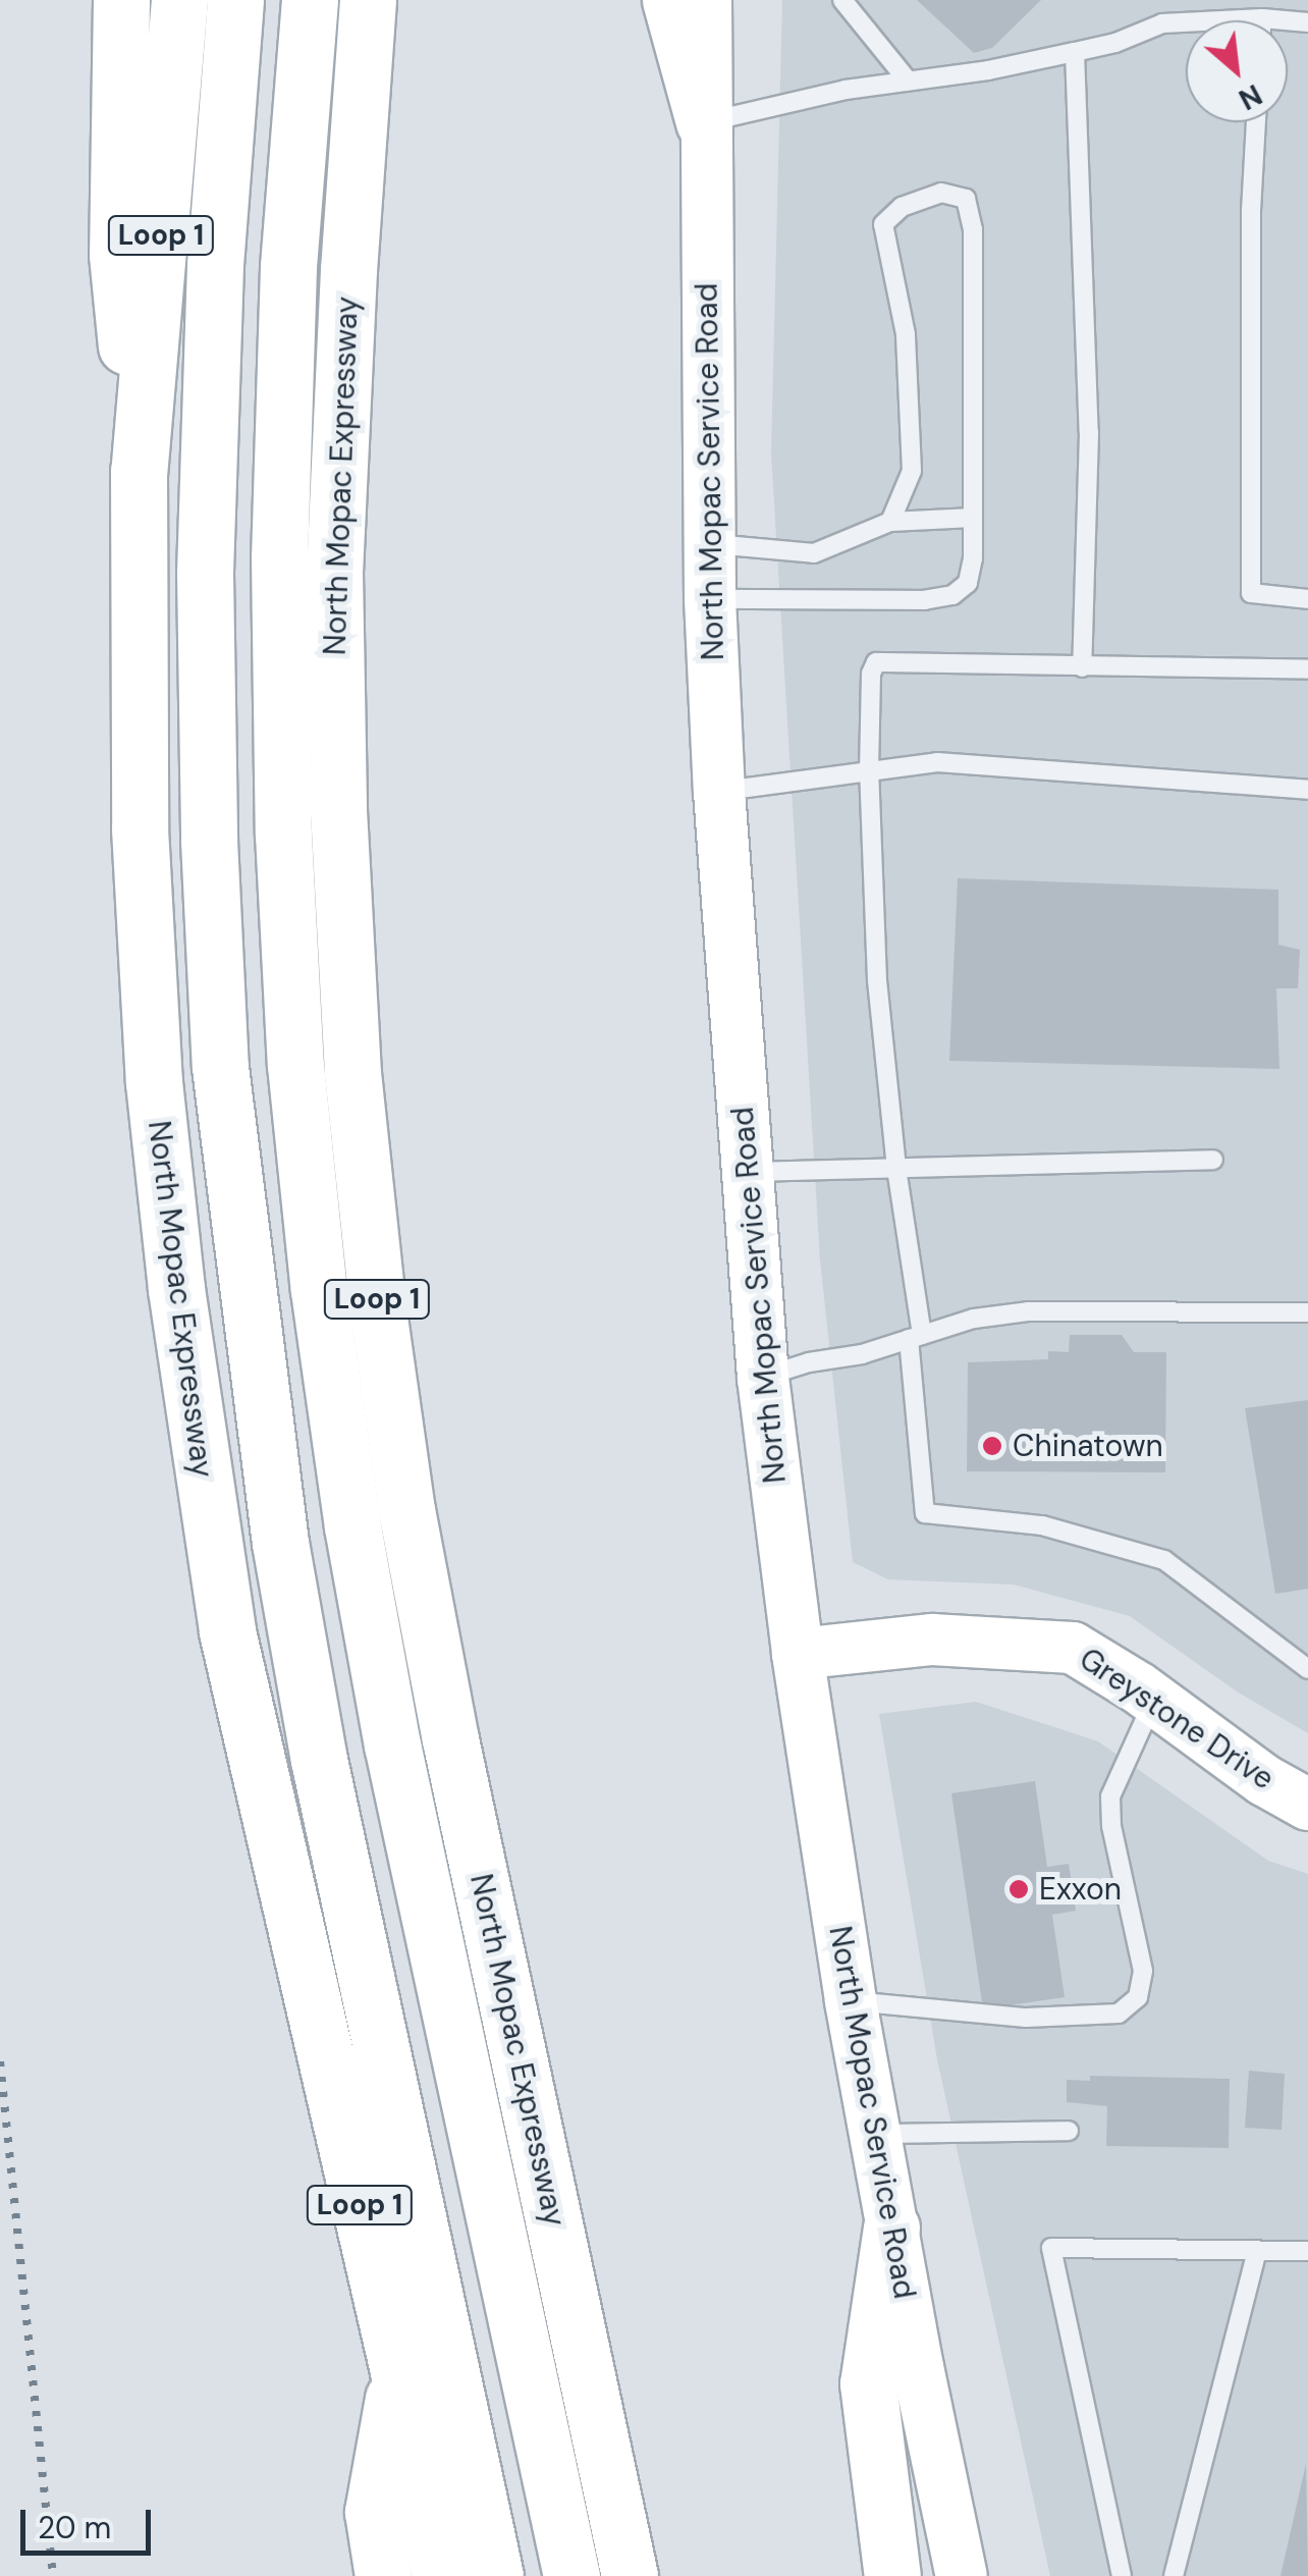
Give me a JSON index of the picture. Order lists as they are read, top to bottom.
{
  "streets": {
    "highway": ["Loop 1", "North Mopac Expressway"],
    "main road": ["North Mopac Service Road", "Greystone Drive"]
  },
  "crossings": [
    ["North Mopac Service Road", "Greystone Drive"]
  ],
  "places": ["Chinatown", "Exxon"],
  "scale_bar": "20 m",
  "north": "bottom right"
}
